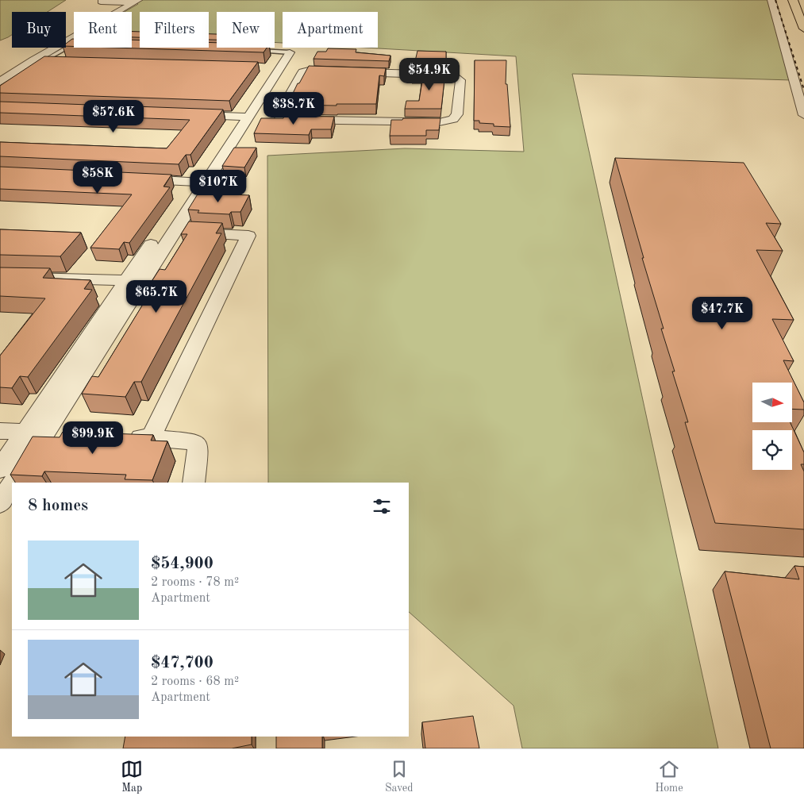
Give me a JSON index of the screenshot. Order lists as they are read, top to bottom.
{
  "north": "right",
  "page": {
    "chip": [
      "Buy",
      "Rent",
      "Filters",
      "New",
      "Apartment"
    ],
    "price": [
      "$54.9K",
      "$38.7K",
      "$57.6K",
      "$58K",
      "$107K",
      "$65.7K",
      "$47.7K",
      "$99.9K"
    ],
    "heading": "8 homes",
    "list": [
      {
        "name": "$54,900",
        "note": "2 rooms · 78 m² · Apartment"
      },
      {
        "name": "$47,700",
        "note": "2 rooms · 68 m² · Apartment"
      }
    ],
    "tabs": ["Map", "Saved", "Home"]
  }
}
